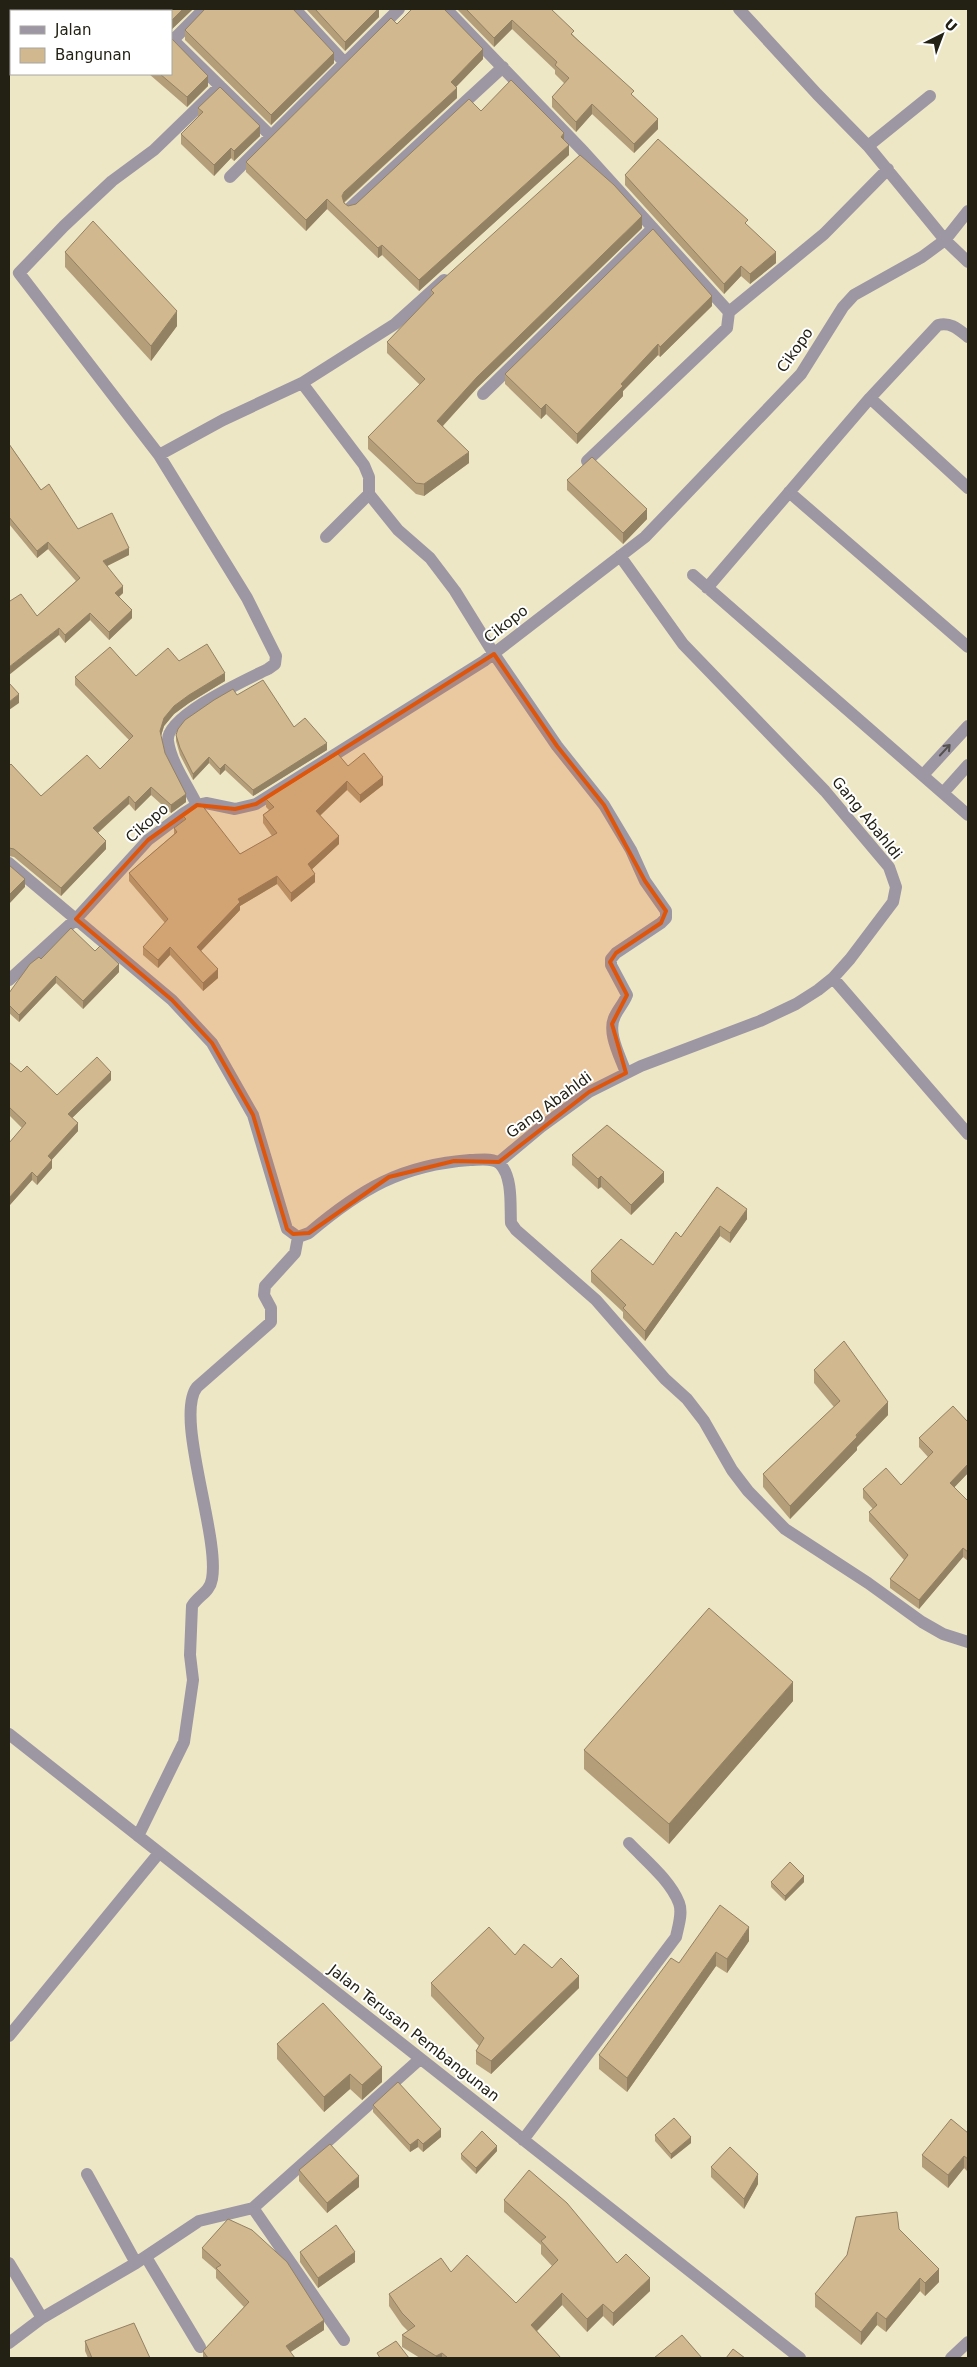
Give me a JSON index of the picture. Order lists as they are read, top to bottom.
{
  "streets": {
    "street": ["Cikopo", "Gang Abahldi", "Jalan Terusan Pembangunan"]
  },
  "crossings": [
    ["Cikopo", "Gang Abahldi"]
  ],
  "legend": ["Jalan", "Bangunan"],
  "north": "top right"
}
